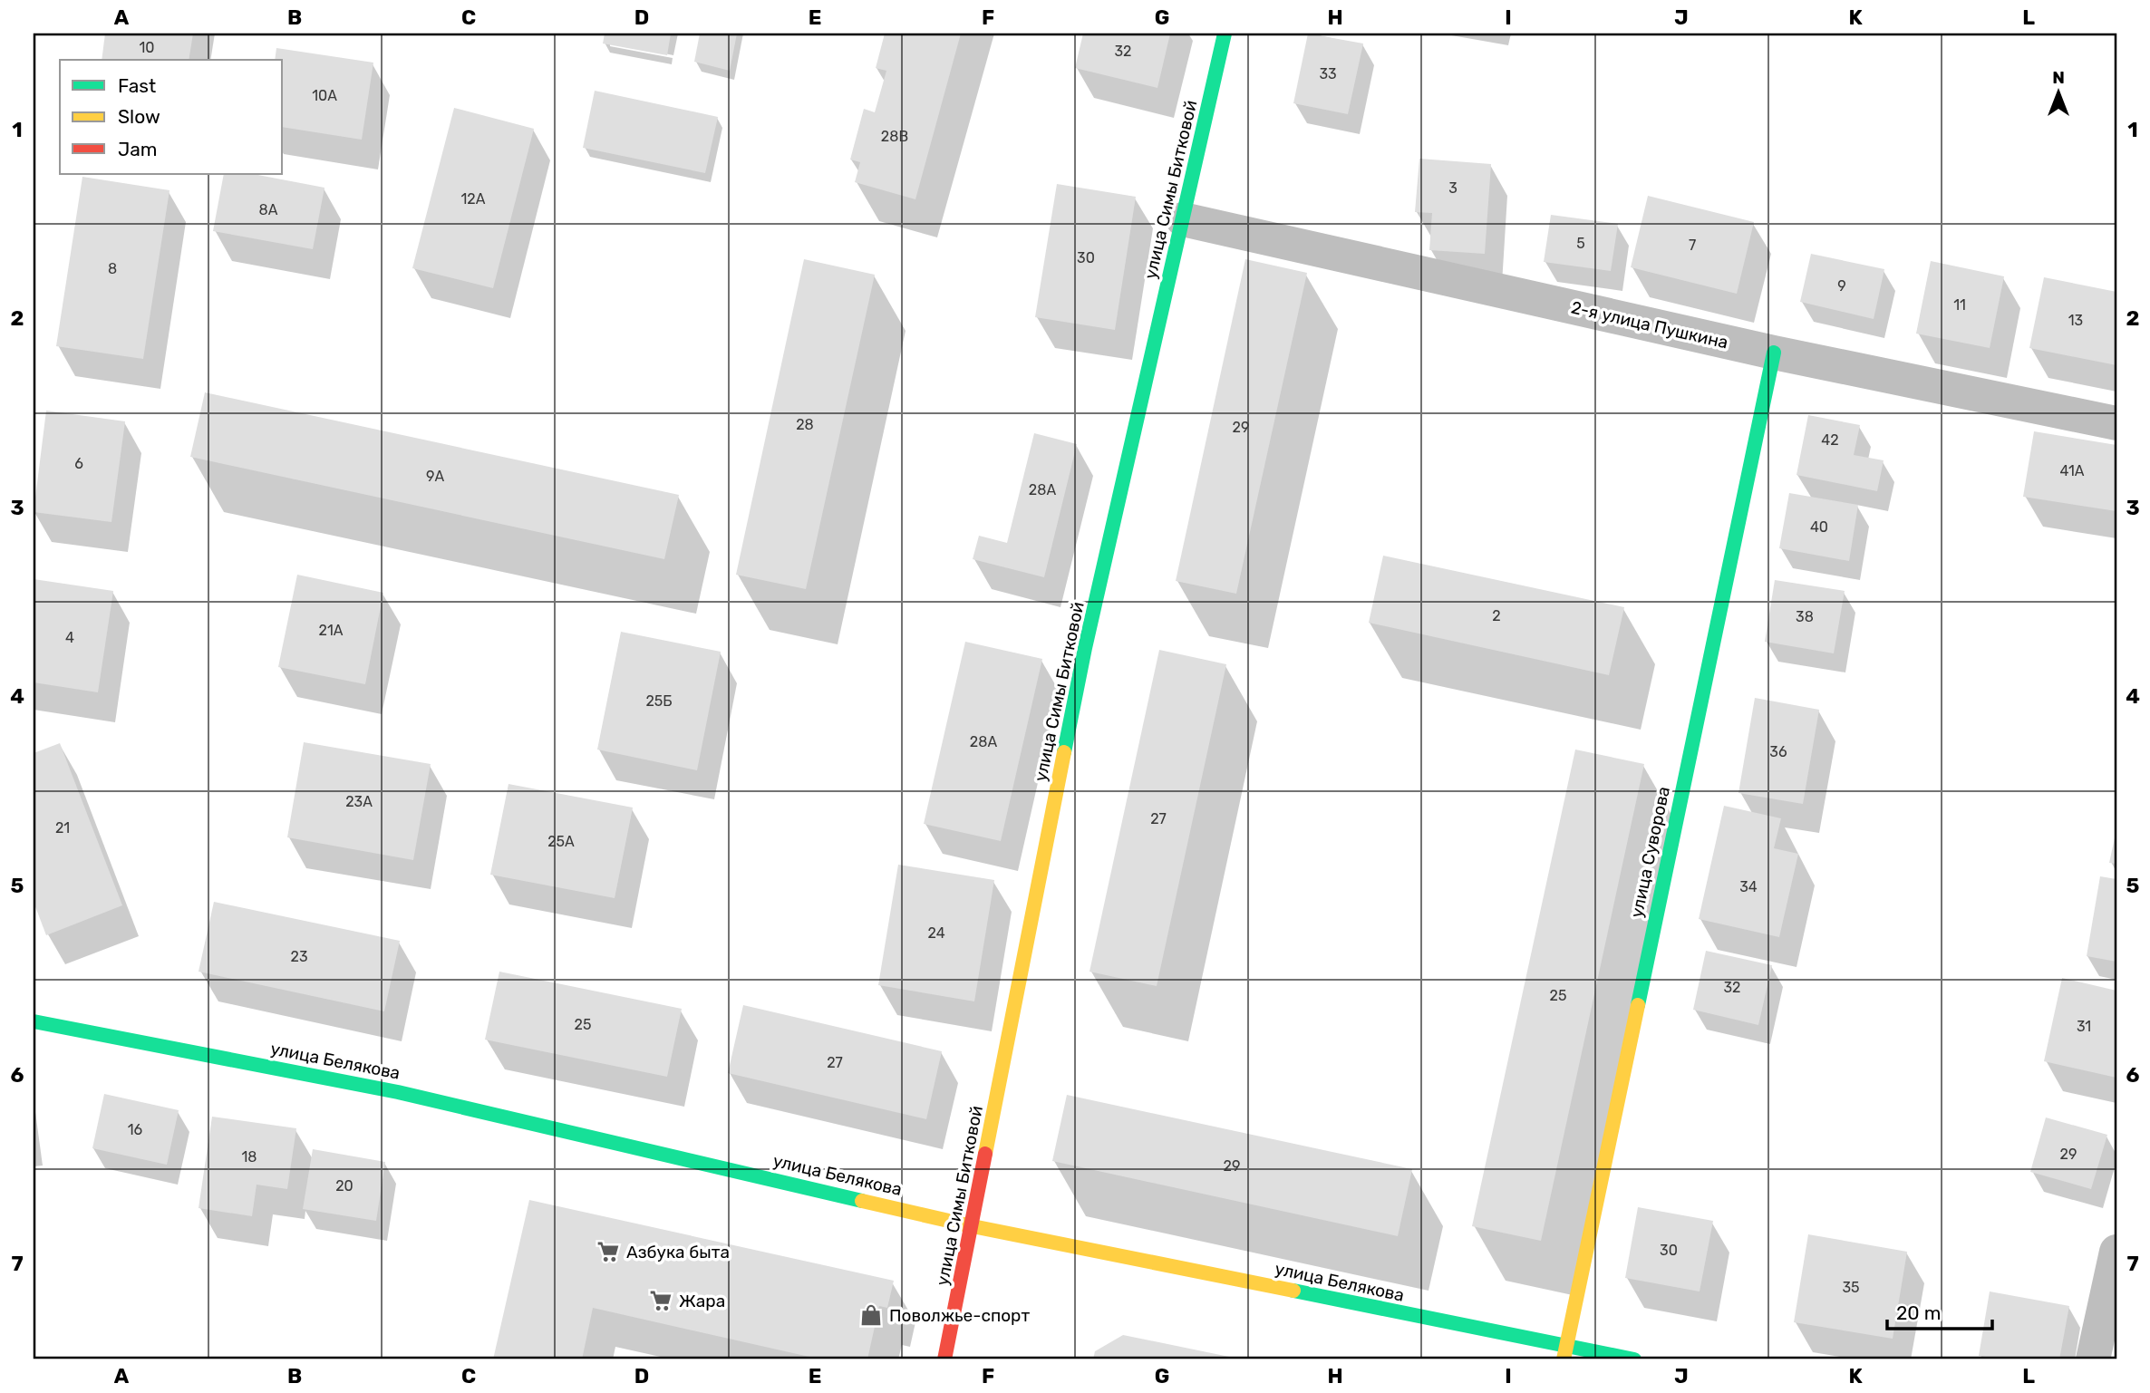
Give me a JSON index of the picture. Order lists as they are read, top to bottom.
{
  "streets": {
    "street": [
      "улица Симы Битковой",
      "2-я улица Пушкина",
      "улица Суворова",
      "улица Белякова"
    ]
  },
  "crossings": [
    ["улица Симы Битковой", "2-я улица Пушкина"],
    ["улица Симы Битковой", "улица Белякова"],
    ["2-я улица Пушкина", "улица Суворова"],
    ["улица Суворова", "улица Белякова"]
  ],
  "places": {
    "supermarket": ["Азбука быта", "Жара"],
    "shop": ["Поволжье-спорт"]
  },
  "house_numbers": [
    "10",
    "32",
    "33",
    "10А",
    "28В",
    "3",
    "12А",
    "8А",
    "5",
    "7",
    "30",
    "8",
    "9",
    "11",
    "13",
    "28",
    "29",
    "42",
    "6",
    "41А",
    "9А",
    "28А",
    "40",
    "2",
    "38",
    "21А",
    "4",
    "25Б",
    "28А",
    "36",
    "23А",
    "27",
    "21",
    "25А",
    "34",
    "24",
    "23",
    "32",
    "25",
    "25",
    "31",
    "27",
    "16",
    "29",
    "18",
    "29",
    "20",
    "30",
    "35"
  ],
  "legend": ["Fast", "Slow", "Jam"],
  "scale_bar": "20 m",
  "north": "top",
  "grid": {
    "columns": [
      "A",
      "B",
      "C",
      "D",
      "E",
      "F",
      "G",
      "H",
      "I",
      "J",
      "K",
      "L"
    ],
    "rows": [
      "1",
      "2",
      "3",
      "4",
      "5",
      "6",
      "7"
    ]
  }
}
